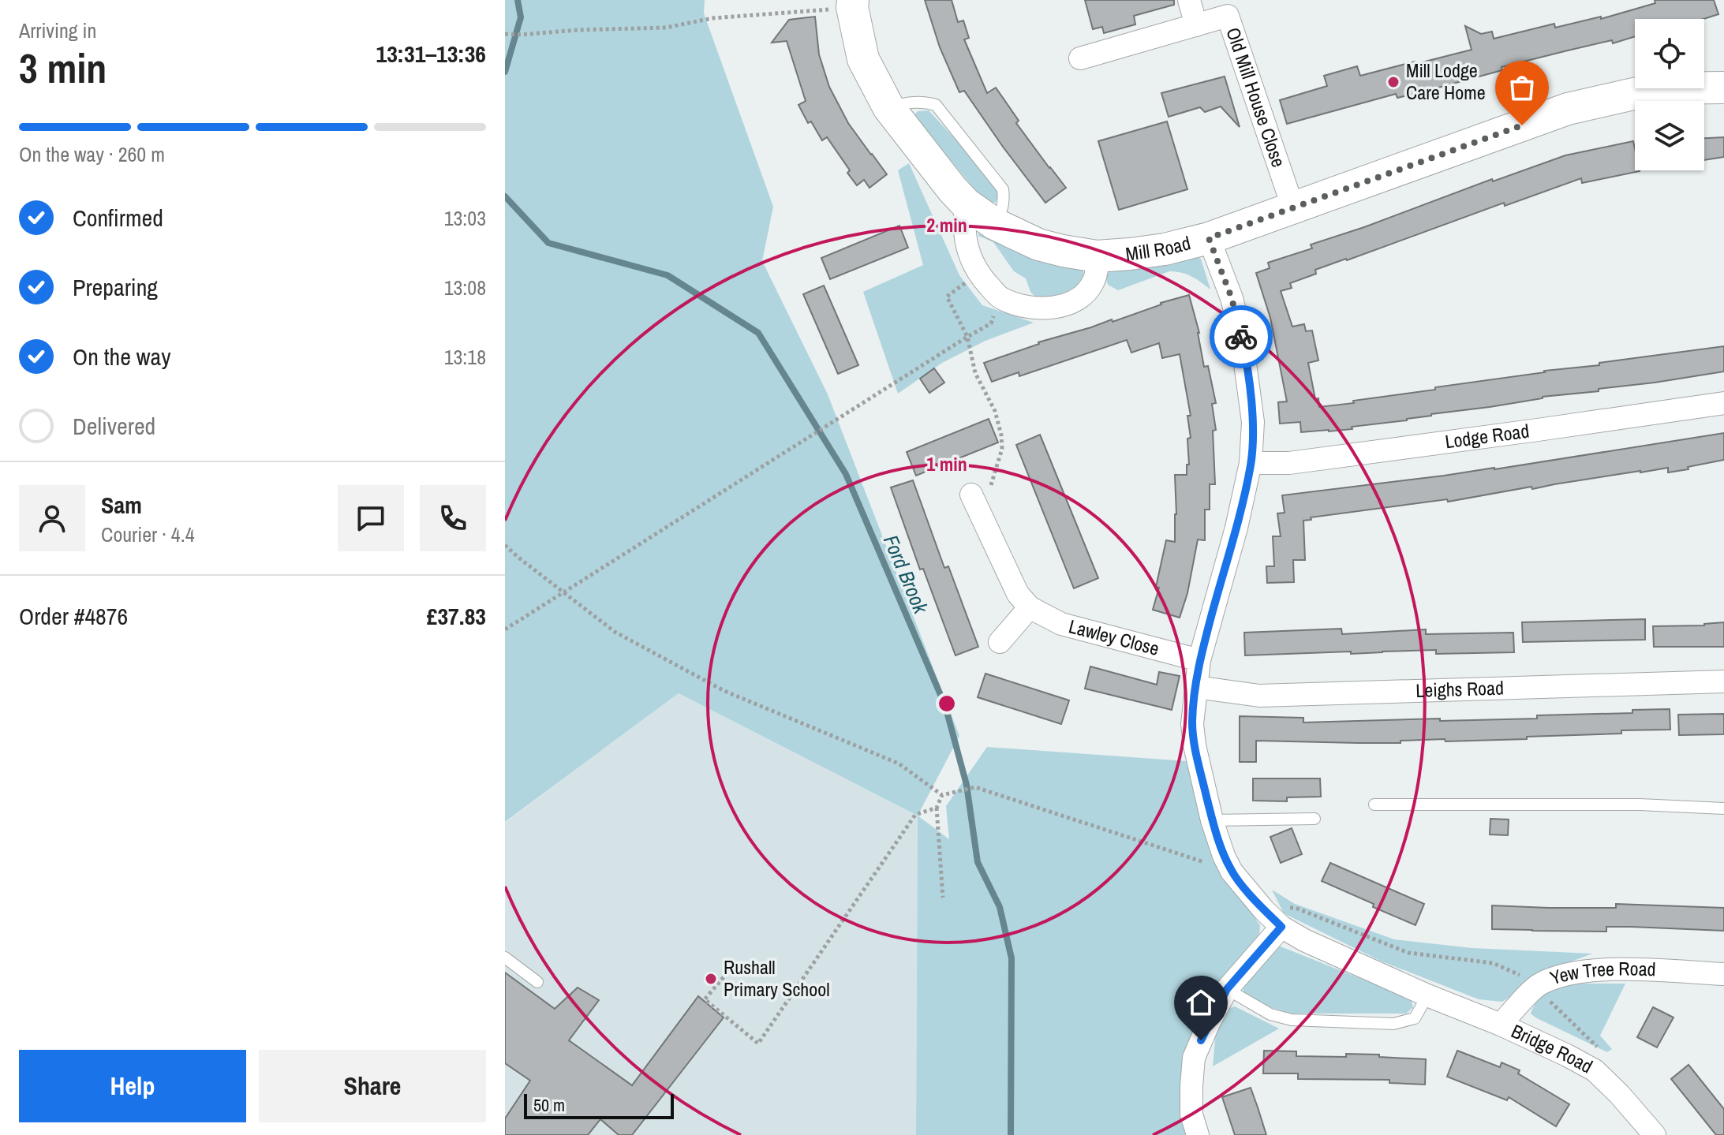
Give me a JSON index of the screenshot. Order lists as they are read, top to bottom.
{
  "streets": {
    "street": [
      "Old Mill House Close",
      "Mill Road",
      "Lodge Road",
      "Lawley Close",
      "Leighs Road",
      "Yew Tree Road",
      "Bridge Road"
    ]
  },
  "crossings": [
    ["Old Mill House Close", "Mill Road"],
    ["Mill Road", "Bridge Road"],
    ["Lodge Road", "Bridge Road"],
    ["Lawley Close", "Bridge Road"],
    ["Leighs Road", "Bridge Road"],
    ["Yew Tree Road", "Bridge Road"]
  ],
  "water": ["Ford Brook"],
  "places": ["Mill Lodge Care Home", "Rushall Primary School"],
  "scale_bar": "50 m",
  "page": {
    "heading": ["3 min", "Arriving in", "13:31–13:36"],
    "panel": [
      "Sam",
      "Courier · 4.4",
      "Order #4876",
      "£37.83"
    ],
    "bar": "On the way · 260 m",
    "list": [
      ["Confirmed", "13:03"],
      ["Preparing", "13:08"],
      ["On the way", "13:18"],
      "Delivered"
    ],
    "buttons": ["Help", "Share"],
    "scale": "50 m"
  },
  "rings": ["2 min", "1 min"]
}
